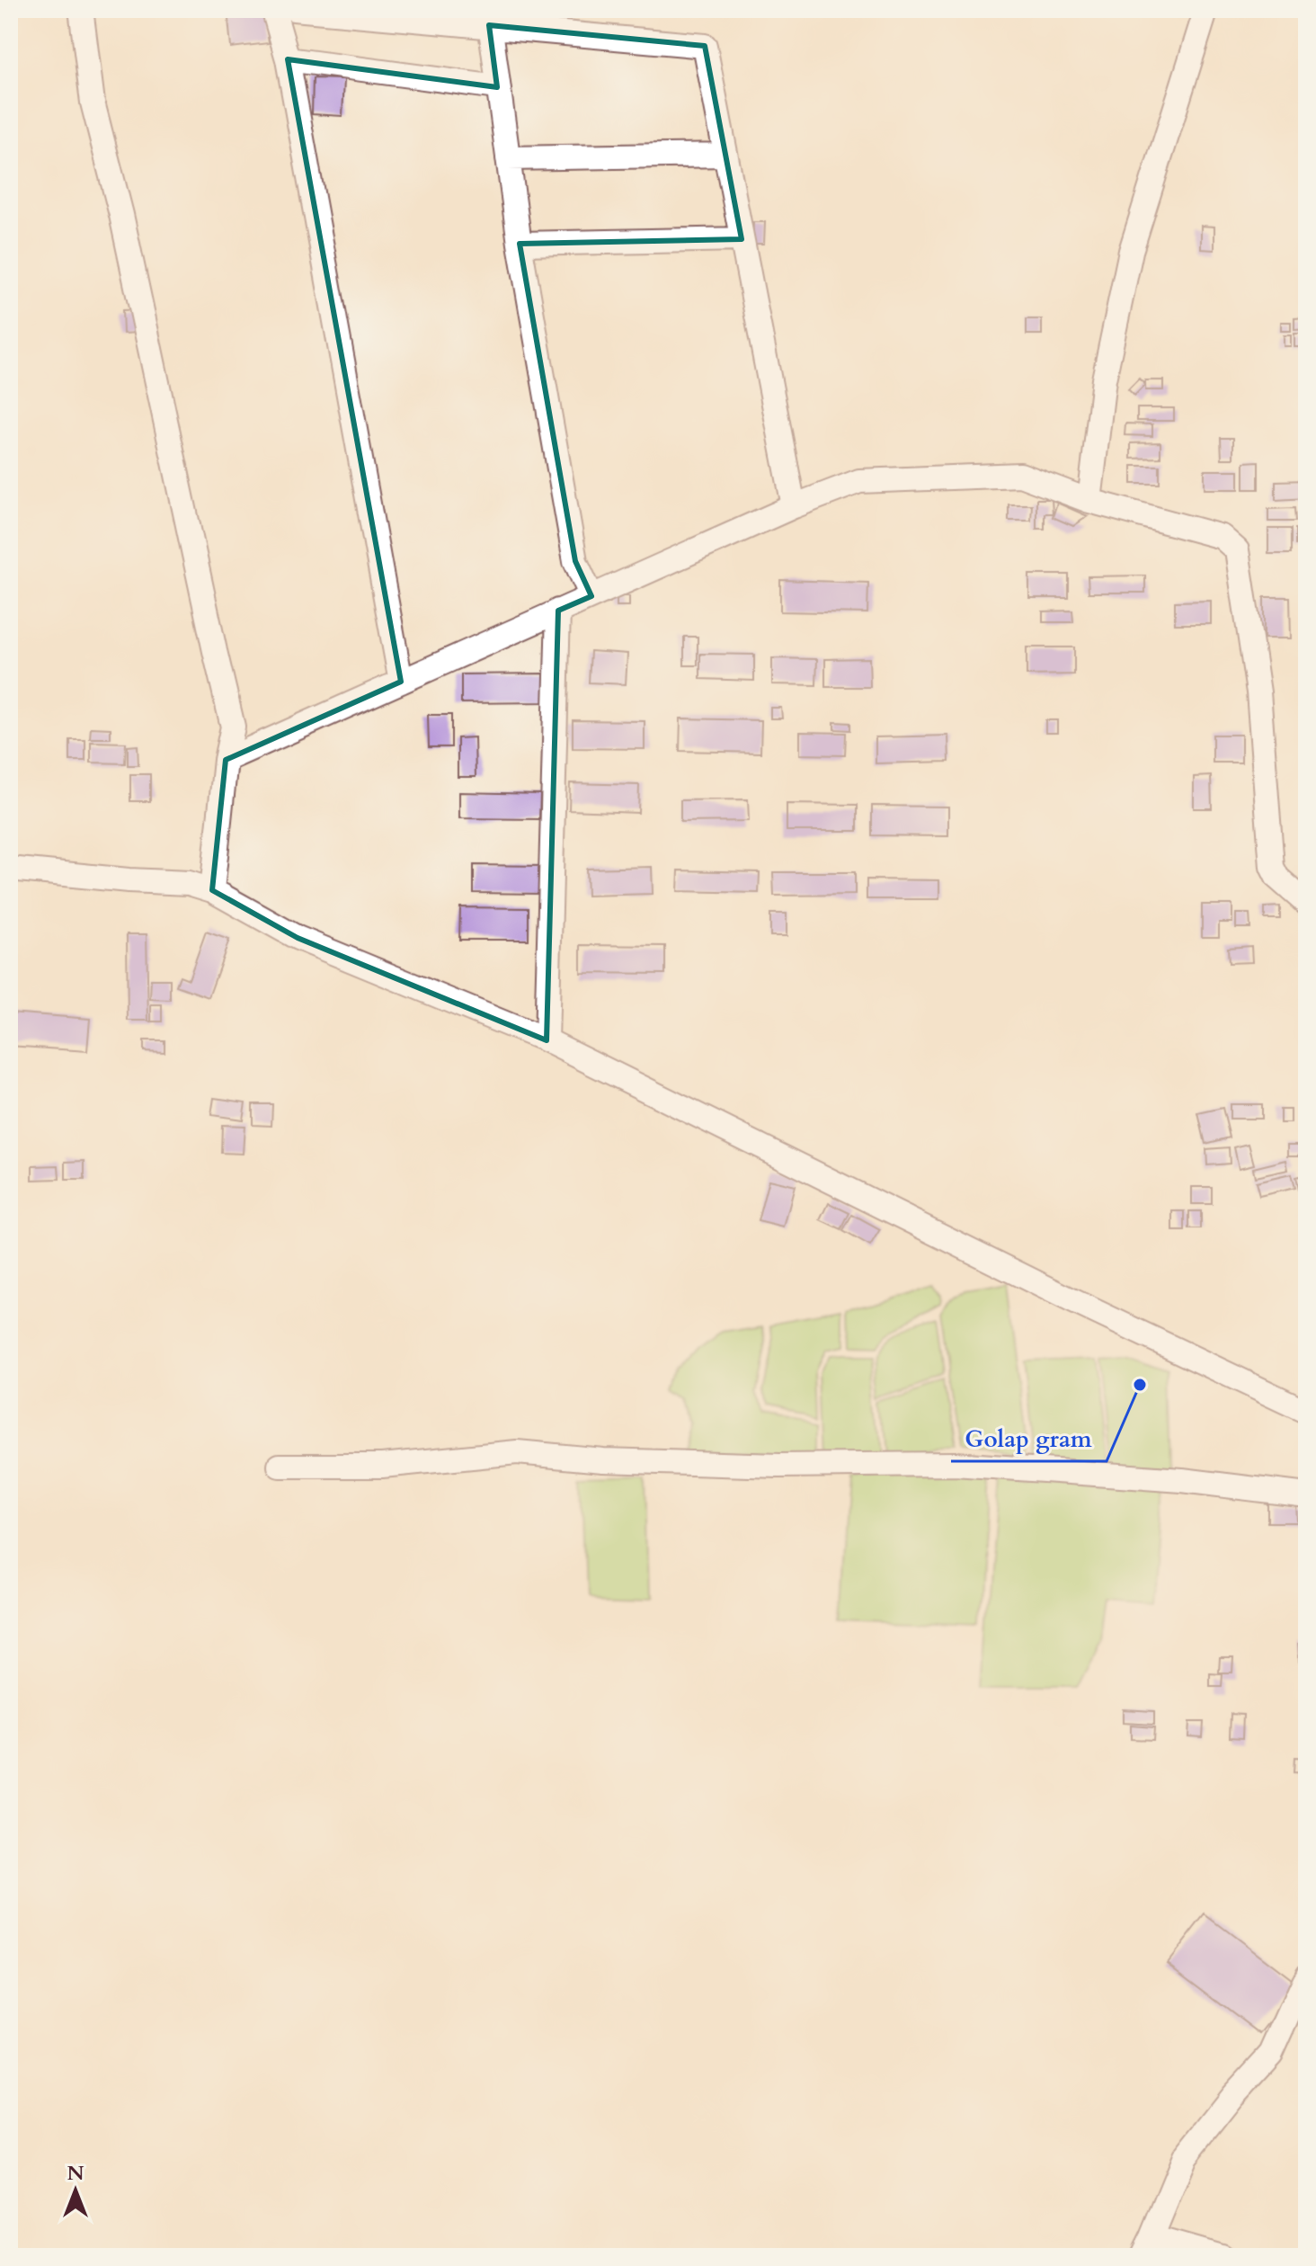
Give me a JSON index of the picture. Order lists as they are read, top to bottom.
{
  "places": ["Golap gram"],
  "north": "top"
}
